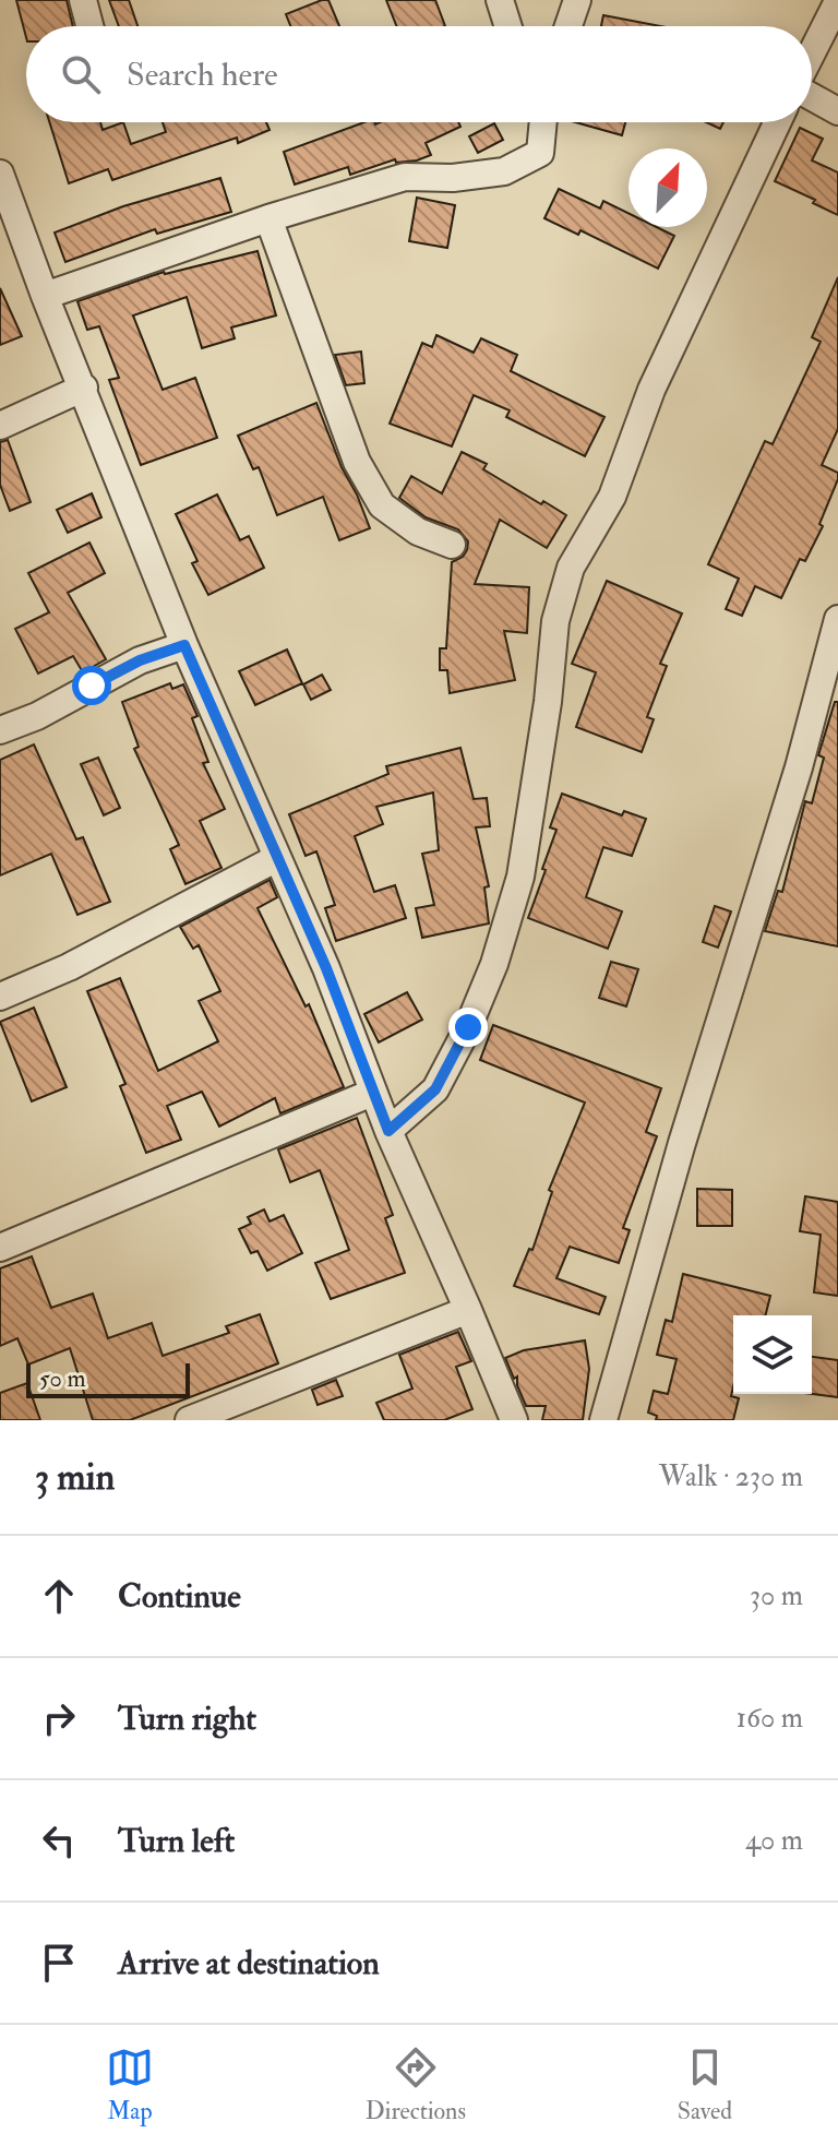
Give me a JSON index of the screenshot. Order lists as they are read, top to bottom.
{
  "scale_bar": "50 m",
  "north": "top right",
  "page": {
    "search": "Search here",
    "scale": "50 m",
    "heading": ["3 min", "Walk · 230 m"],
    "list": [
      ["Continue", "30 m"],
      ["Turn right", "160 m"],
      ["Turn left", "40 m"],
      "Arrive at destination"
    ],
    "nav": ["Map", "Directions", "Saved"]
  }
}
